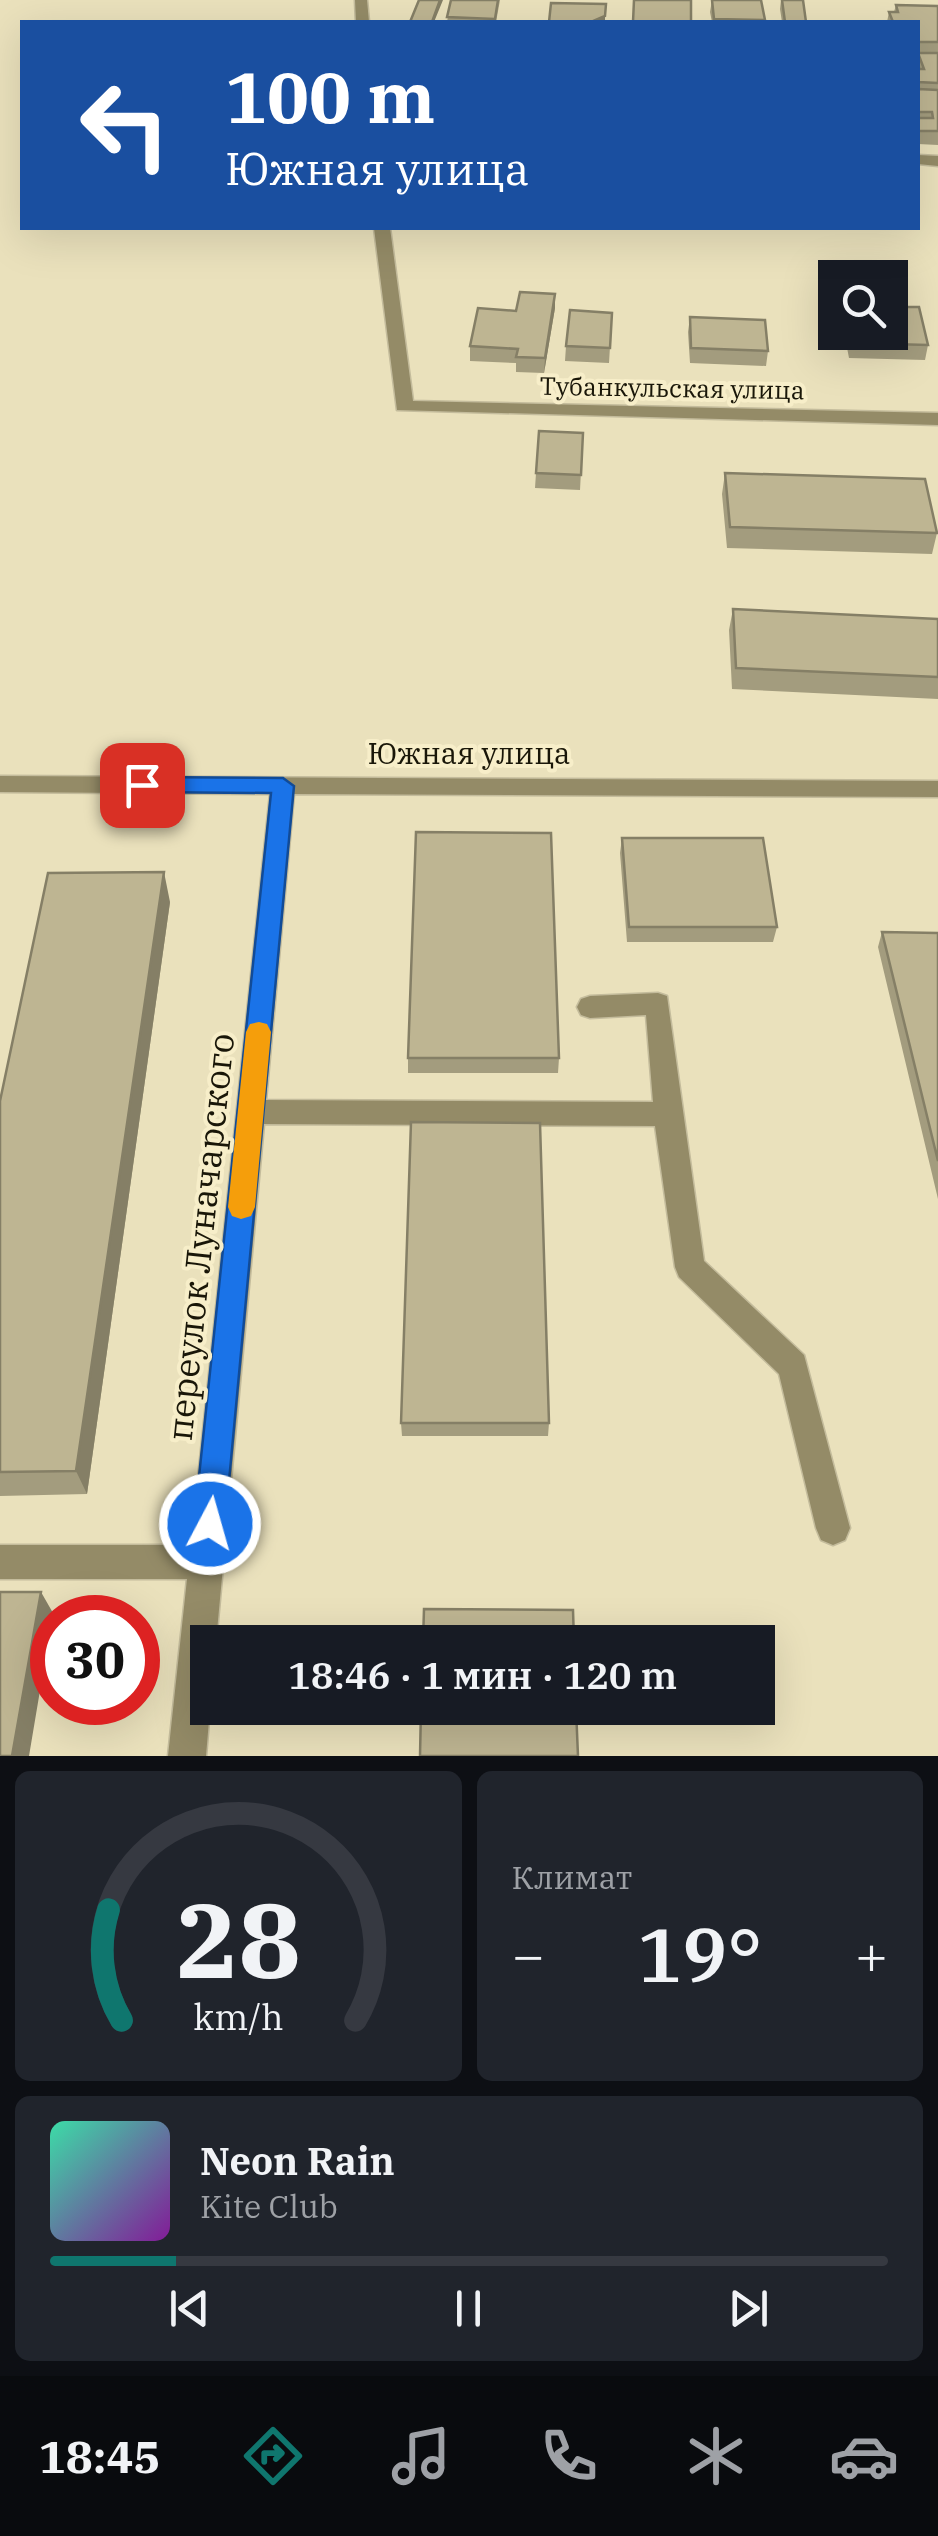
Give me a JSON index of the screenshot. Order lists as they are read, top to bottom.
{
  "streets": {
    "street": ["Тубанкульская улица", "Южная улица", "переулок Луначарского"]
  },
  "crossings": [
    ["Южная улица", "переулок Луначарского"]
  ],
  "page": {
    "turn": ["100 m", "Южная улица"],
    "limit": "30",
    "trip": "18:46 · 1 мин · 120 m",
    "tile": "Климат",
    "heat": ["−", "19°", "+"],
    "song": ["Neon Rain", "Kite Club"],
    "tabs": "18:45",
    "gauge": ["28", "km/h"]
  }
}
